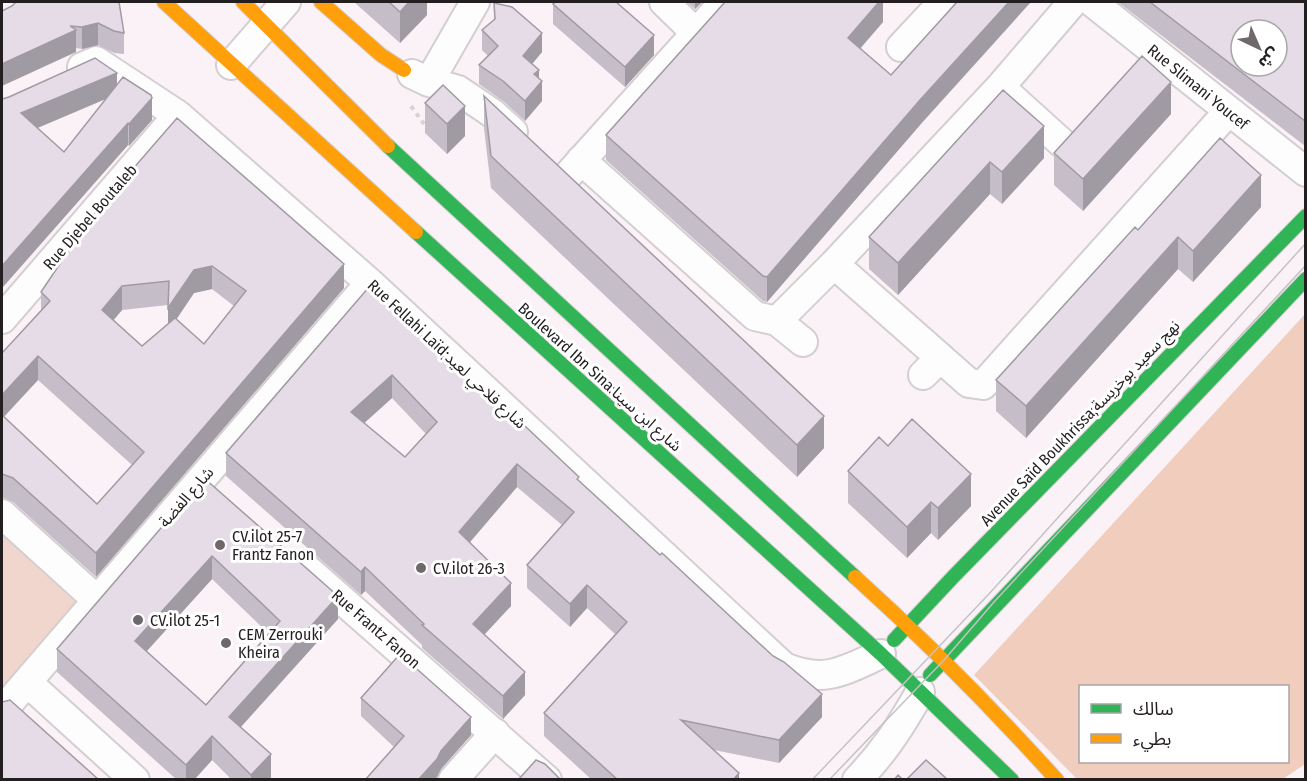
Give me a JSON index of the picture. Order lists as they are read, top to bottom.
{
  "streets": {
    "main road": ["Boulevard Ibn Sina:شارع ابن سينا", "Avenue Saïd Boukhrissa;نهج سعيد بوخريسة"],
    "street": [
      "Rue Slimani Youcef",
      "Rue Djebel Boutaleb",
      "Rue Fellahi Laïd;شارع فلاحي لعيد",
      "شارع الفضة",
      "Rue Frantz Fanon"
    ]
  },
  "crossings": [
    ["Rue Djebel Boutaleb", "Rue Fellahi Laïd;شارع فلاحي لعيد"],
    ["Rue Fellahi Laïd;شارع فلاحي لعيد", "Boulevard Ibn Sina:شارع ابن سينا"],
    ["Rue Fellahi Laïd;شارع فلاحي لعيد", "Avenue Saïd Boukhrissa;نهج سعيد بوخريسة"],
    ["Rue Fellahi Laïd;شارع فلاحي لعيد", "شارع الفضة"],
    ["Boulevard Ibn Sina:شارع ابن سينا", "Avenue Saïd Boukhrissa;نهج سعيد بوخريسة"]
  ],
  "places": [
    "CV.ilot 25-7 Frantz Fanon",
    "CV.ilot 26-3",
    "CV.ilot 25-1",
    "CEM Zerrouki Kheira"
  ],
  "legend": ["سالك", "بطيء"],
  "north": "bottom right"
}
